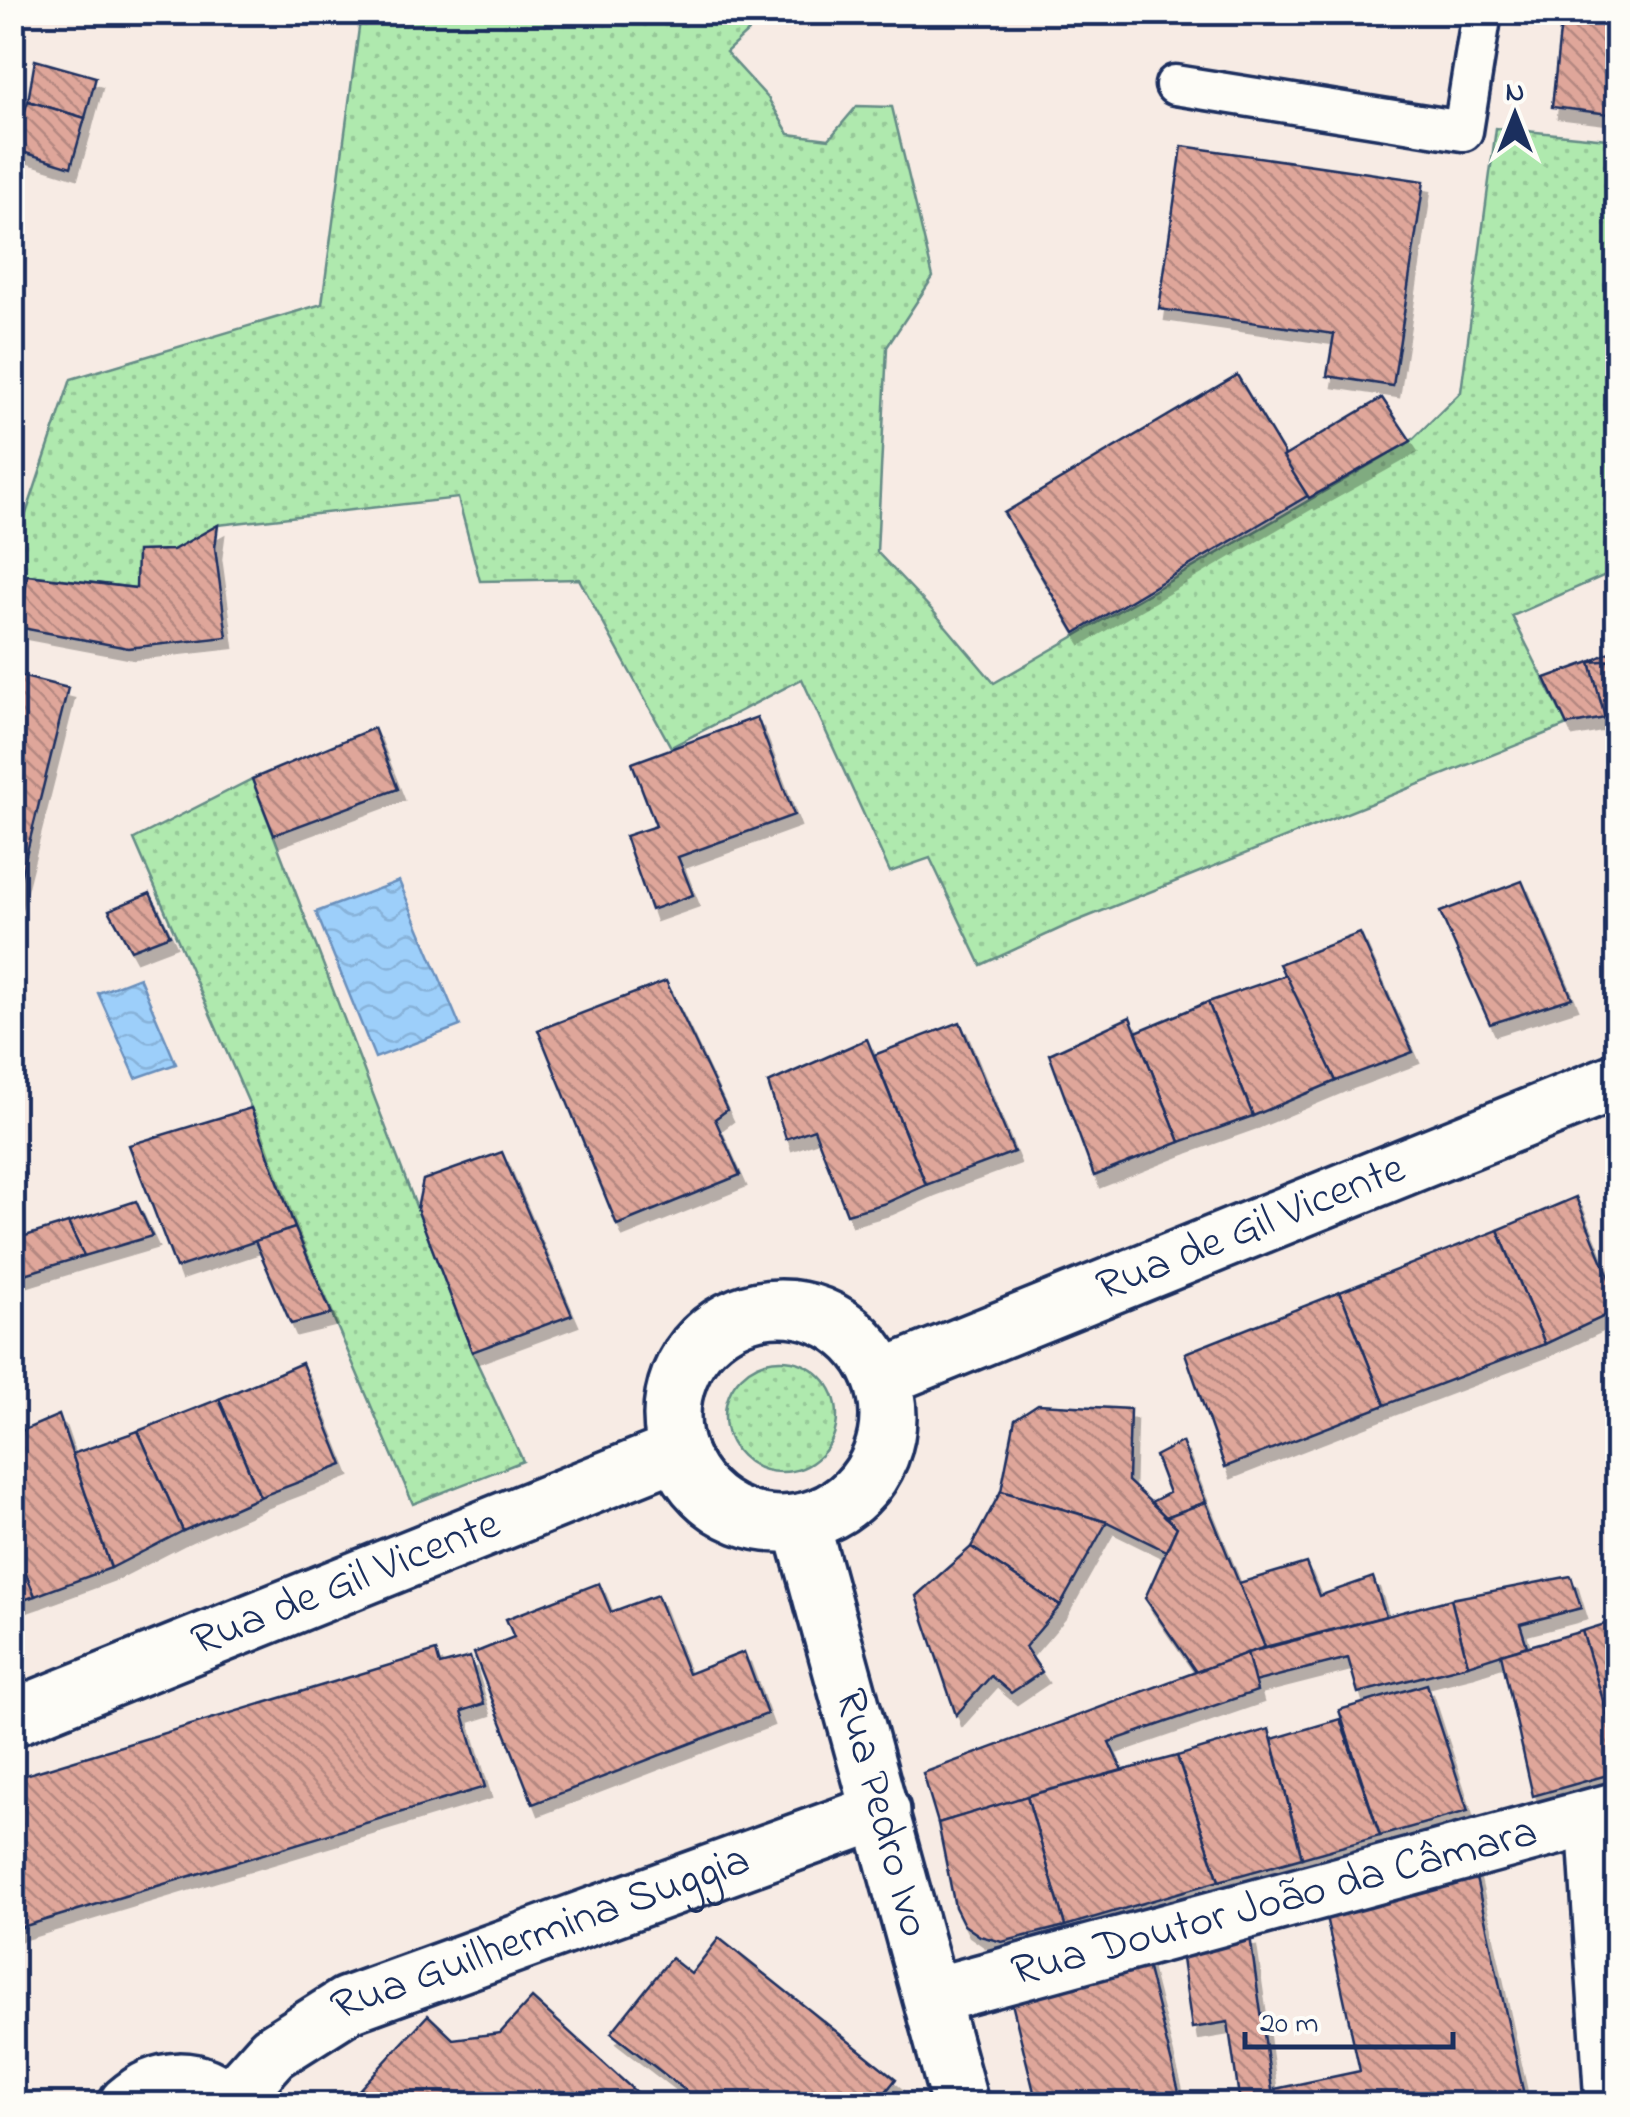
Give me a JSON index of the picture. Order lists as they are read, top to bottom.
{
  "streets": {
    "street": [
      "Rua de Gil Vicente",
      "Rua Pedro Ivo",
      "Rua Doutor João da Câmara",
      "Rua Guilhermina Suggia"
    ]
  },
  "crossings": [
    ["Rua de Gil Vicente", "Rua Pedro Ivo"],
    ["Rua Pedro Ivo", "Rua Doutor João da Câmara"],
    ["Rua Pedro Ivo", "Rua Guilhermina Suggia"]
  ],
  "scale_bar": "20 m",
  "north": "top"
}
